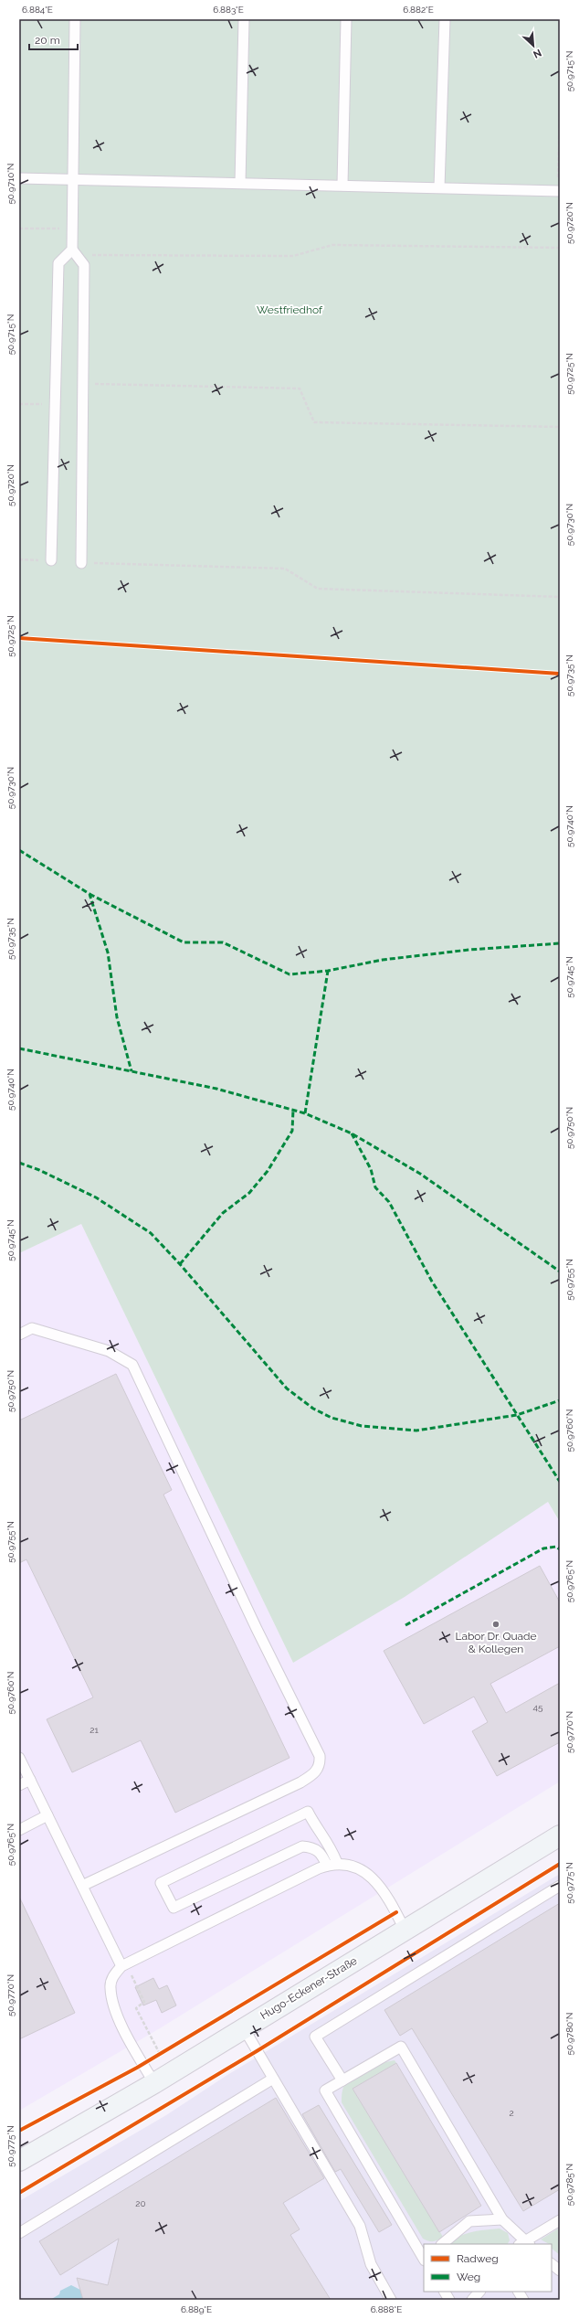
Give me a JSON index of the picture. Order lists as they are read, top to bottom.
{
  "streets": {
    "main road": ["Hugo-Eckener-Straße"]
  },
  "parks": ["Westfriedhof"],
  "places": ["Labor Dr. Quade & Kollegen"],
  "house_numbers": [
    "45",
    "21",
    "2",
    "20"
  ],
  "legend": ["Radweg", "Weg"],
  "scale_bar": "20 m",
  "north": "bottom right",
  "coordinates": [
    "6.884°E",
    "6.883°E",
    "6.882°E",
    "50.9715°N",
    "50.9710°N",
    "50.9720°N",
    "50.9725°N",
    "50.9730°N",
    "50.9735°N",
    "50.9740°N",
    "50.9745°N",
    "50.9750°N",
    "50.9755°N",
    "50.9760°N",
    "50.9765°N",
    "50.9770°N",
    "50.9775°N",
    "50.9780°N",
    "50.9785°N",
    "6.889°E",
    "6.888°E"
  ]
}
